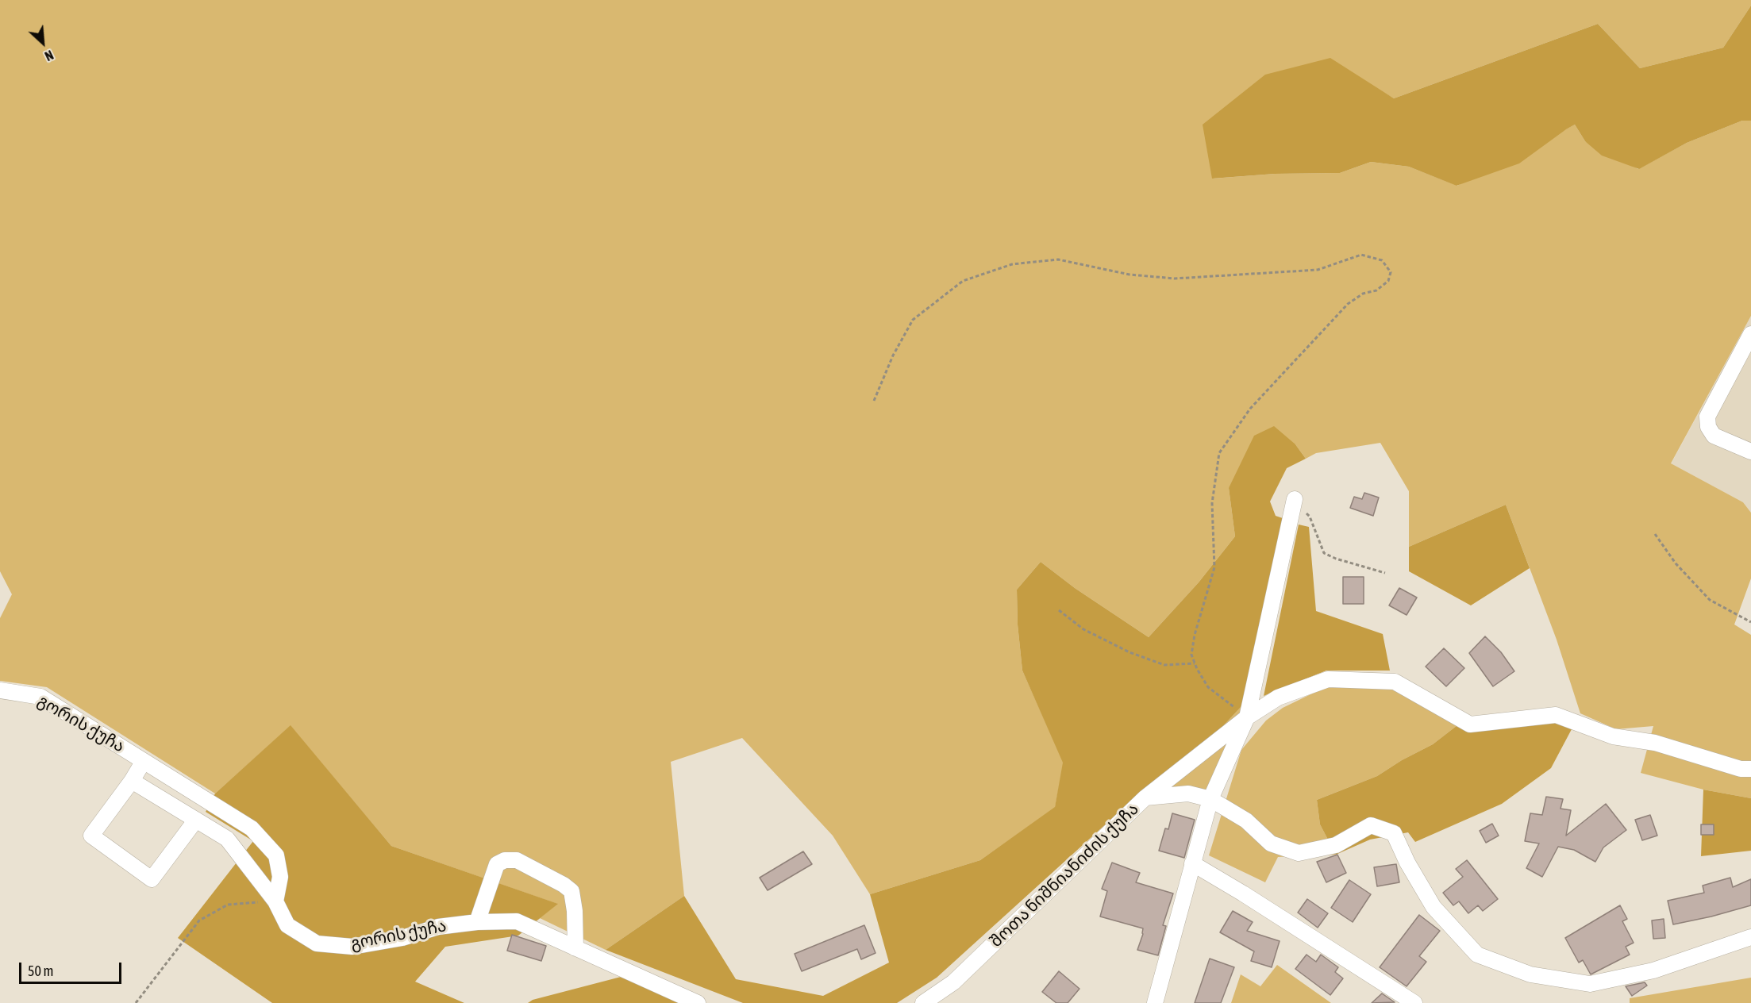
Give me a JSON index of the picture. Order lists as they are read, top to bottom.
{
  "streets": {
    "street": ["გორის ქუჩა", "შოთა ნიშნიანიძის ქუჩა"]
  },
  "scale_bar": "50 m",
  "north": "bottom right"
}
